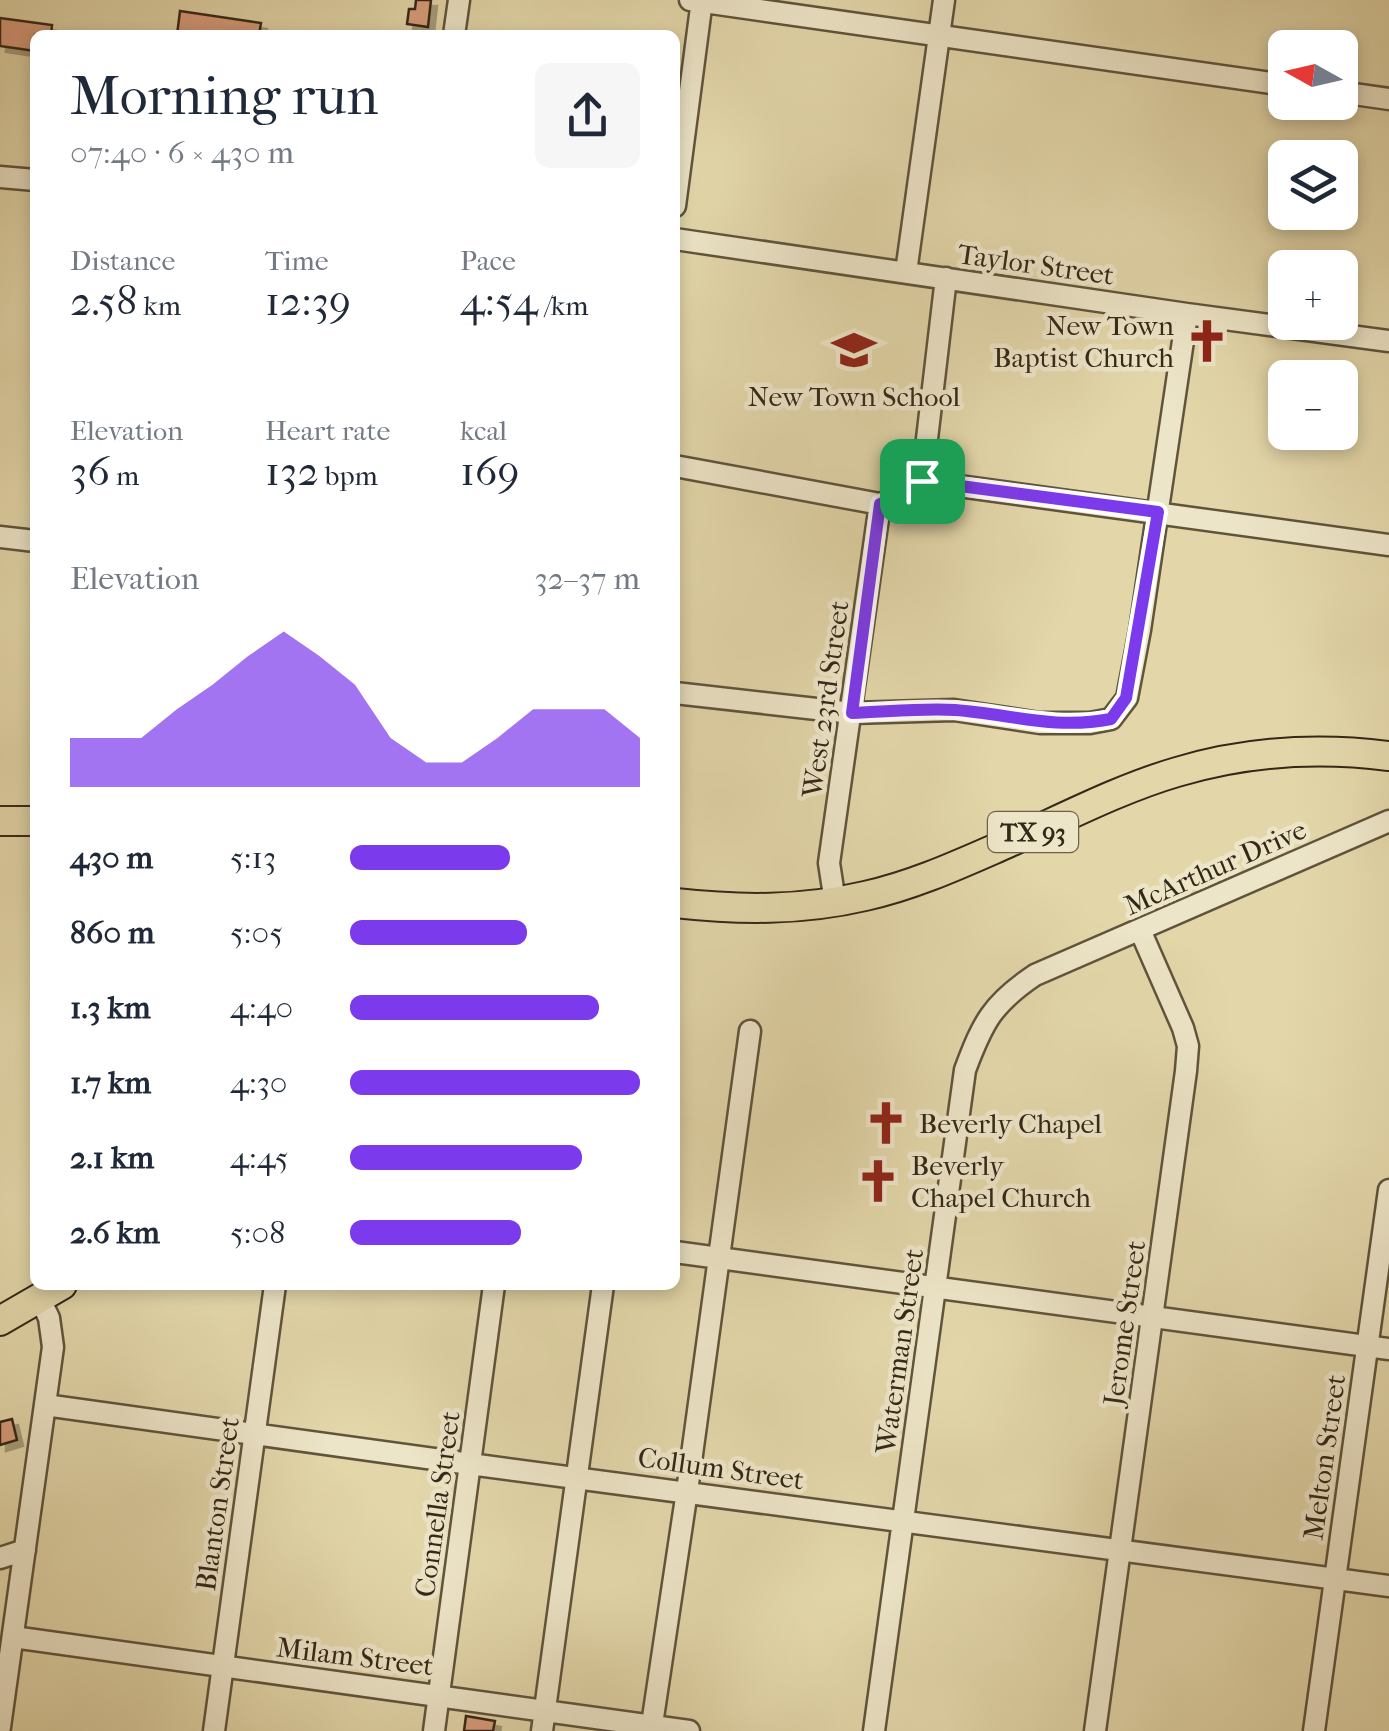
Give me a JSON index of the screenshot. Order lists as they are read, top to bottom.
{
  "streets": {
    "main road": ["TX 93"],
    "street": [
      "Taylor Street",
      "West 23rd Street",
      "McArthur Drive",
      "Jerome Street",
      "Waterman Street",
      "Melton Street",
      "Collum Street",
      "Blanton Street",
      "Connella Street",
      "Milam Street"
    ]
  },
  "crossings": [
    ["West 23rd Street", "TX 93"],
    ["McArthur Drive", "Jerome Street"],
    ["McArthur Drive", "Waterman Street"],
    ["Jerome Street", "Collum Street"],
    ["Waterman Street", "Collum Street"],
    ["Melton Street", "Collum Street"],
    ["Collum Street", "Blanton Street"],
    ["Collum Street", "Connella Street"],
    ["Blanton Street", "Milam Street"],
    ["Connella Street", "Milam Street"]
  ],
  "places": {
    "church": ["New Town Baptist Church", "Beverly Chapel", "Beverly Chapel Church"],
    "school or university": ["New Town School"]
  },
  "north": "left",
  "page": {
    "map_buttons": ["+", "−"],
    "heading": ["Morning run", "07:40 · 6 × 430 m"],
    "stats": [
      ["Distance", "2.58 km"],
      ["Time", "12:39"],
      ["Pace", "4:54 /km"],
      ["Elevation", "36 m"],
      ["Heart rate", "132 bpm"],
      ["kcal", "169"]
    ],
    "chart": ["Elevation", "32–37 m"],
    "list": [
      {
        "name": "430 m",
        "note": "5:13"
      },
      {
        "name": "860 m",
        "note": "5:05"
      },
      {
        "name": "1.3 km",
        "note": "4:40"
      },
      {
        "name": "1.7 km",
        "note": "4:30"
      },
      {
        "name": "2.1 km",
        "note": "4:45"
      },
      {
        "name": "2.6 km",
        "note": "5:08"
      }
    ]
  }
}
